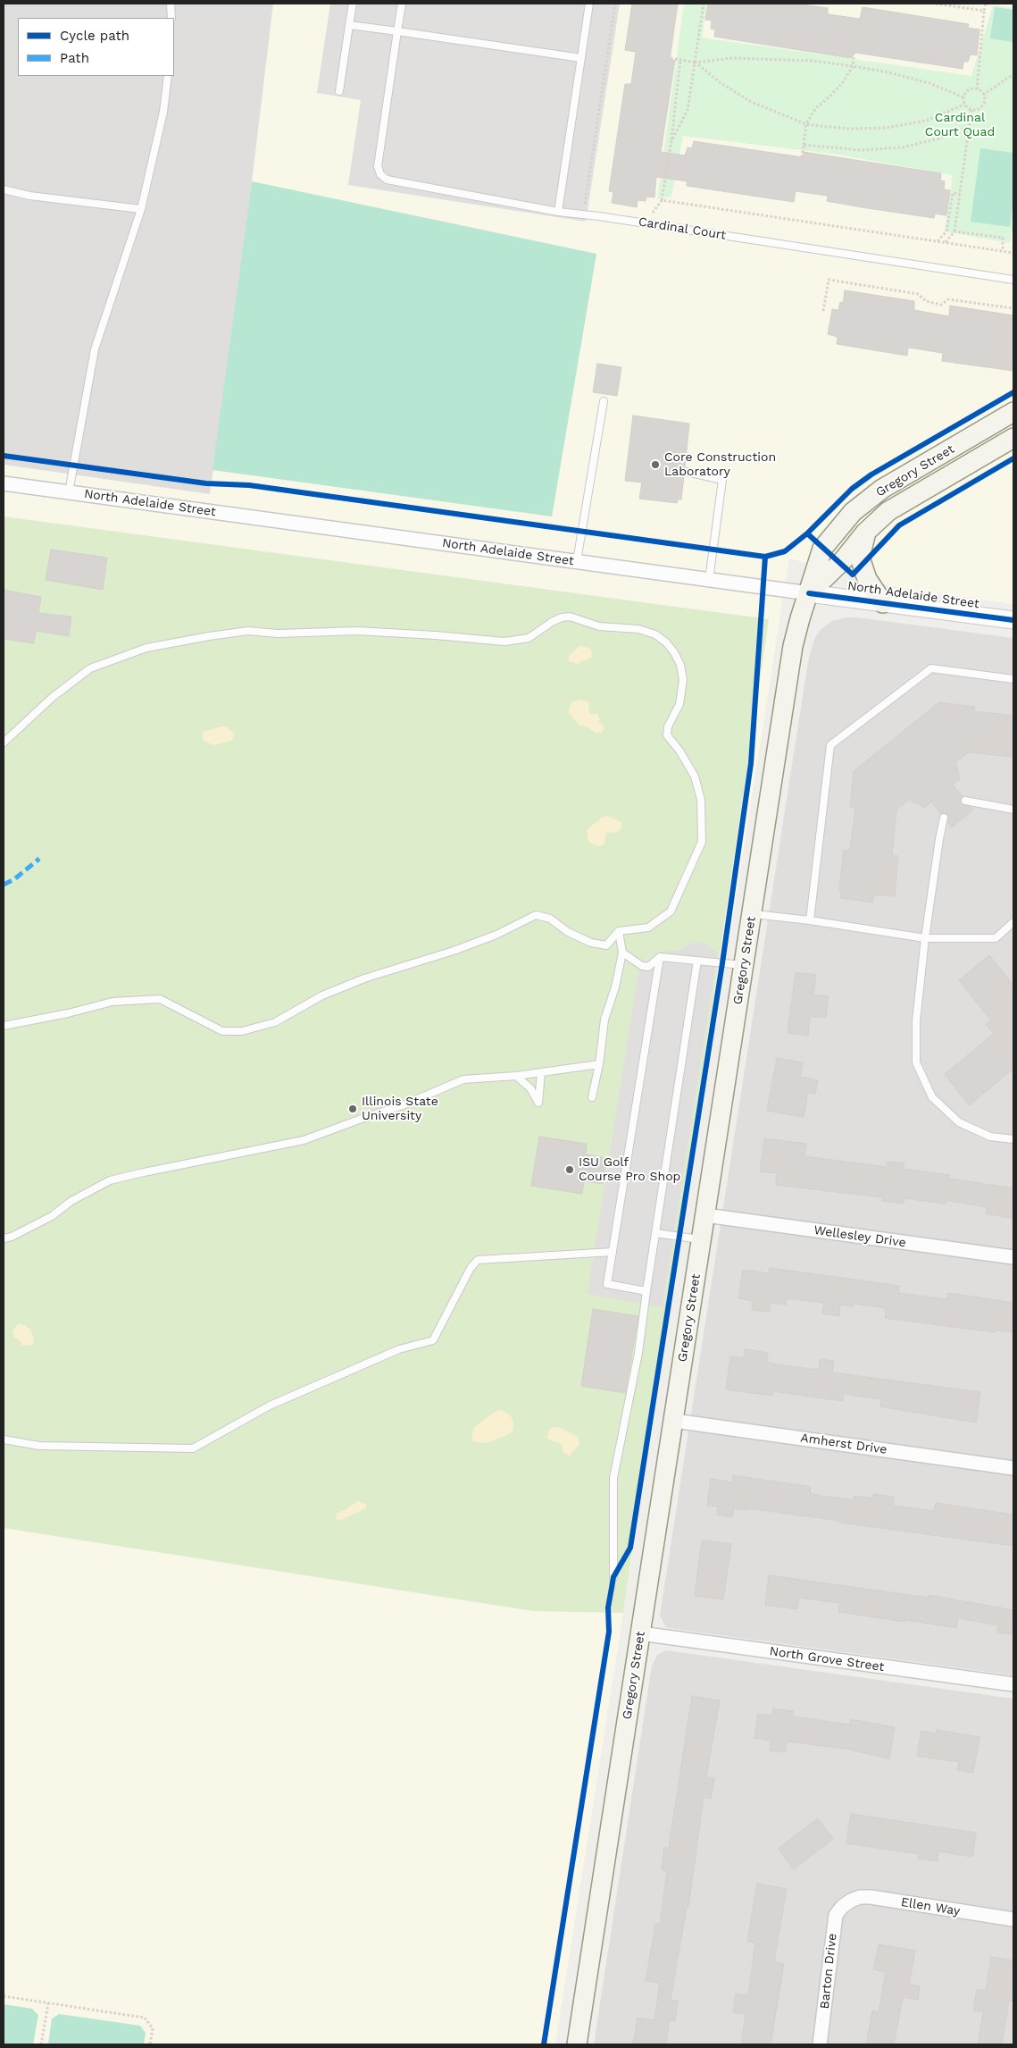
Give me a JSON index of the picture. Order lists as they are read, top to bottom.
{
  "streets": {
    "main road": ["Gregory Street"],
    "street": [
      "North Adelaide Street",
      "Wellesley Drive",
      "Amherst Drive",
      "North Grove Street",
      "Ellen Way",
      "Barton Drive"
    ],
    "lane": ["Cardinal Court"]
  },
  "crossings": [
    ["Gregory Street", "North Adelaide Street"],
    ["Gregory Street", "Wellesley Drive"],
    ["Gregory Street", "Amherst Drive"],
    ["Gregory Street", "North Grove Street"],
    ["Ellen Way", "Barton Drive"]
  ],
  "parks": ["Cardinal Court Quad"],
  "places": ["Core Construction Laboratory", "Illinois State University", "ISU Golf Course Pro Shop"],
  "legend": ["Cycle path", "Path"]
}
